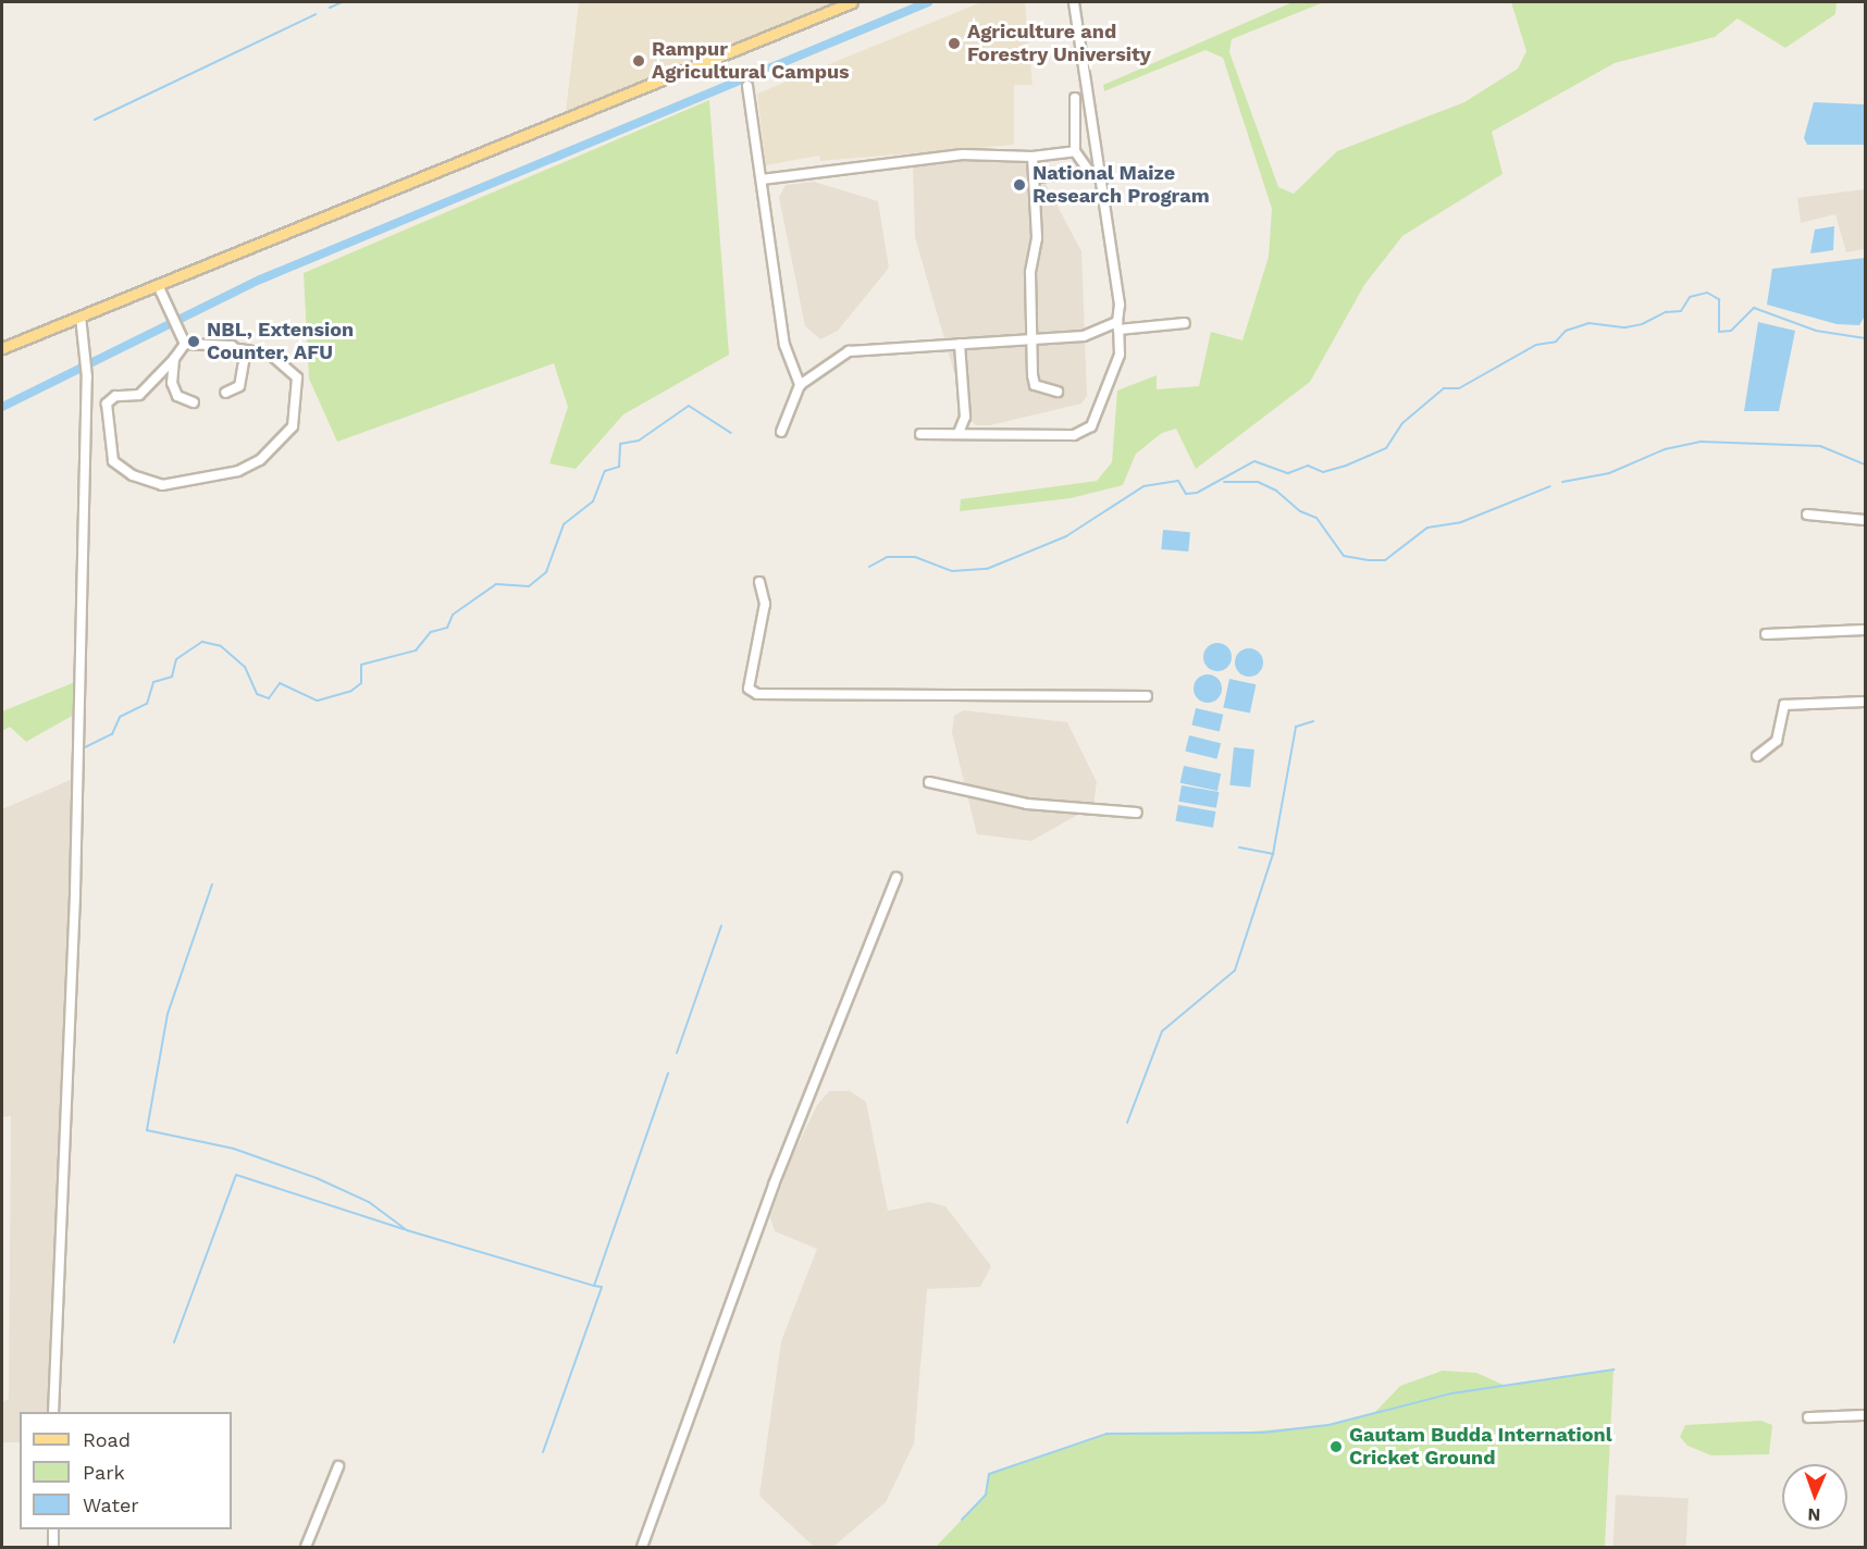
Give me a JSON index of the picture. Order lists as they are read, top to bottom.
{
  "places": [
    "Agriculture and Forestry University",
    "Rampur Agricultural Campus",
    "National Maize Research Program",
    "NBL, Extension Counter, AFU",
    "Gautam Budda Internationl Cricket Ground"
  ],
  "legend": ["Road", "Park", "Water"],
  "north": "bottom"
}
